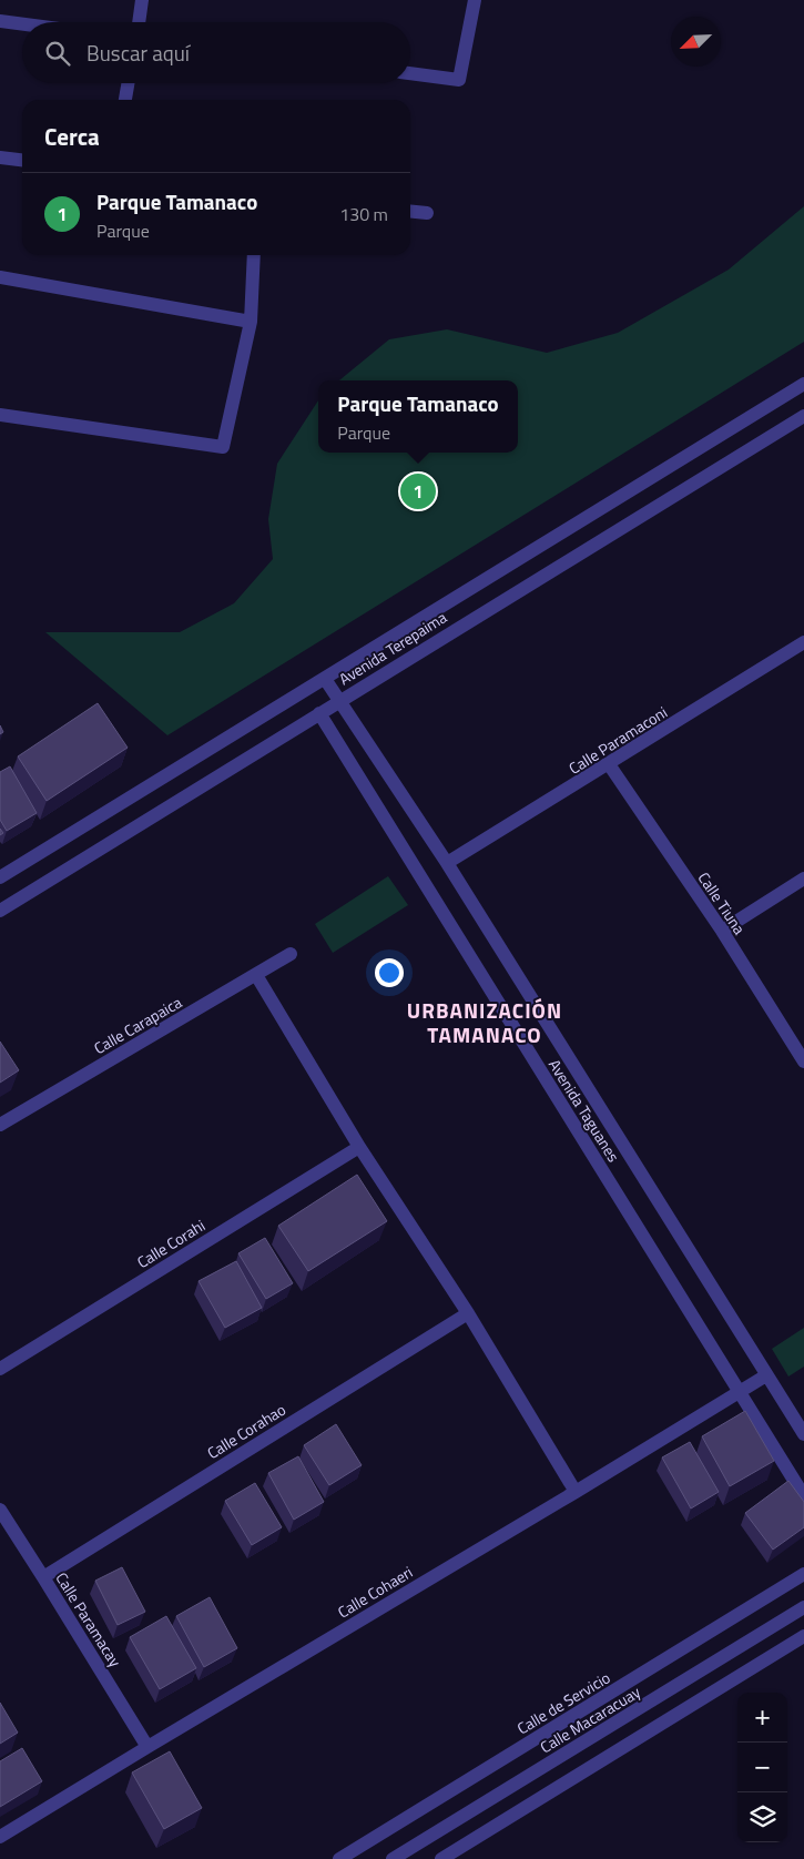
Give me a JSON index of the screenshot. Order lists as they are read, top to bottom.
{
  "streets": {
    "street": [
      "Avenida Terepaima",
      "Calle Paramaconi",
      "Calle Tiuna",
      "Calle Carapaica",
      "Avenida Taguanes",
      "Calle Corahi",
      "Calle Corahao",
      "Calle Cohaeri",
      "Calle Paramacay",
      "Calle de Servicio",
      "Calle Macaracuay"
    ]
  },
  "crossings": [
    ["Avenida Terepaima", "Avenida Taguanes"],
    ["Calle Paramaconi", "Calle Tiuna"],
    ["Calle Paramaconi", "Avenida Taguanes"],
    ["Avenida Taguanes", "Calle Cohaeri"],
    ["Calle Corahao", "Calle Paramacay"],
    ["Calle Cohaeri", "Calle Paramacay"]
  ],
  "districts": ["URBANIZACIÓN TAMANACO"],
  "north": "bottom left",
  "page": {
    "search": "Buscar aquí",
    "heading": "Cerca",
    "list": [
      {
        "mark": "1",
        "name": "Parque Tamanaco",
        "note": "Parque",
        "value": "130 m"
      }
    ],
    "popup": ["Parque Tamanaco", "Parque"],
    "pins": "1",
    "map_buttons": ["+", "−"]
  }
}
